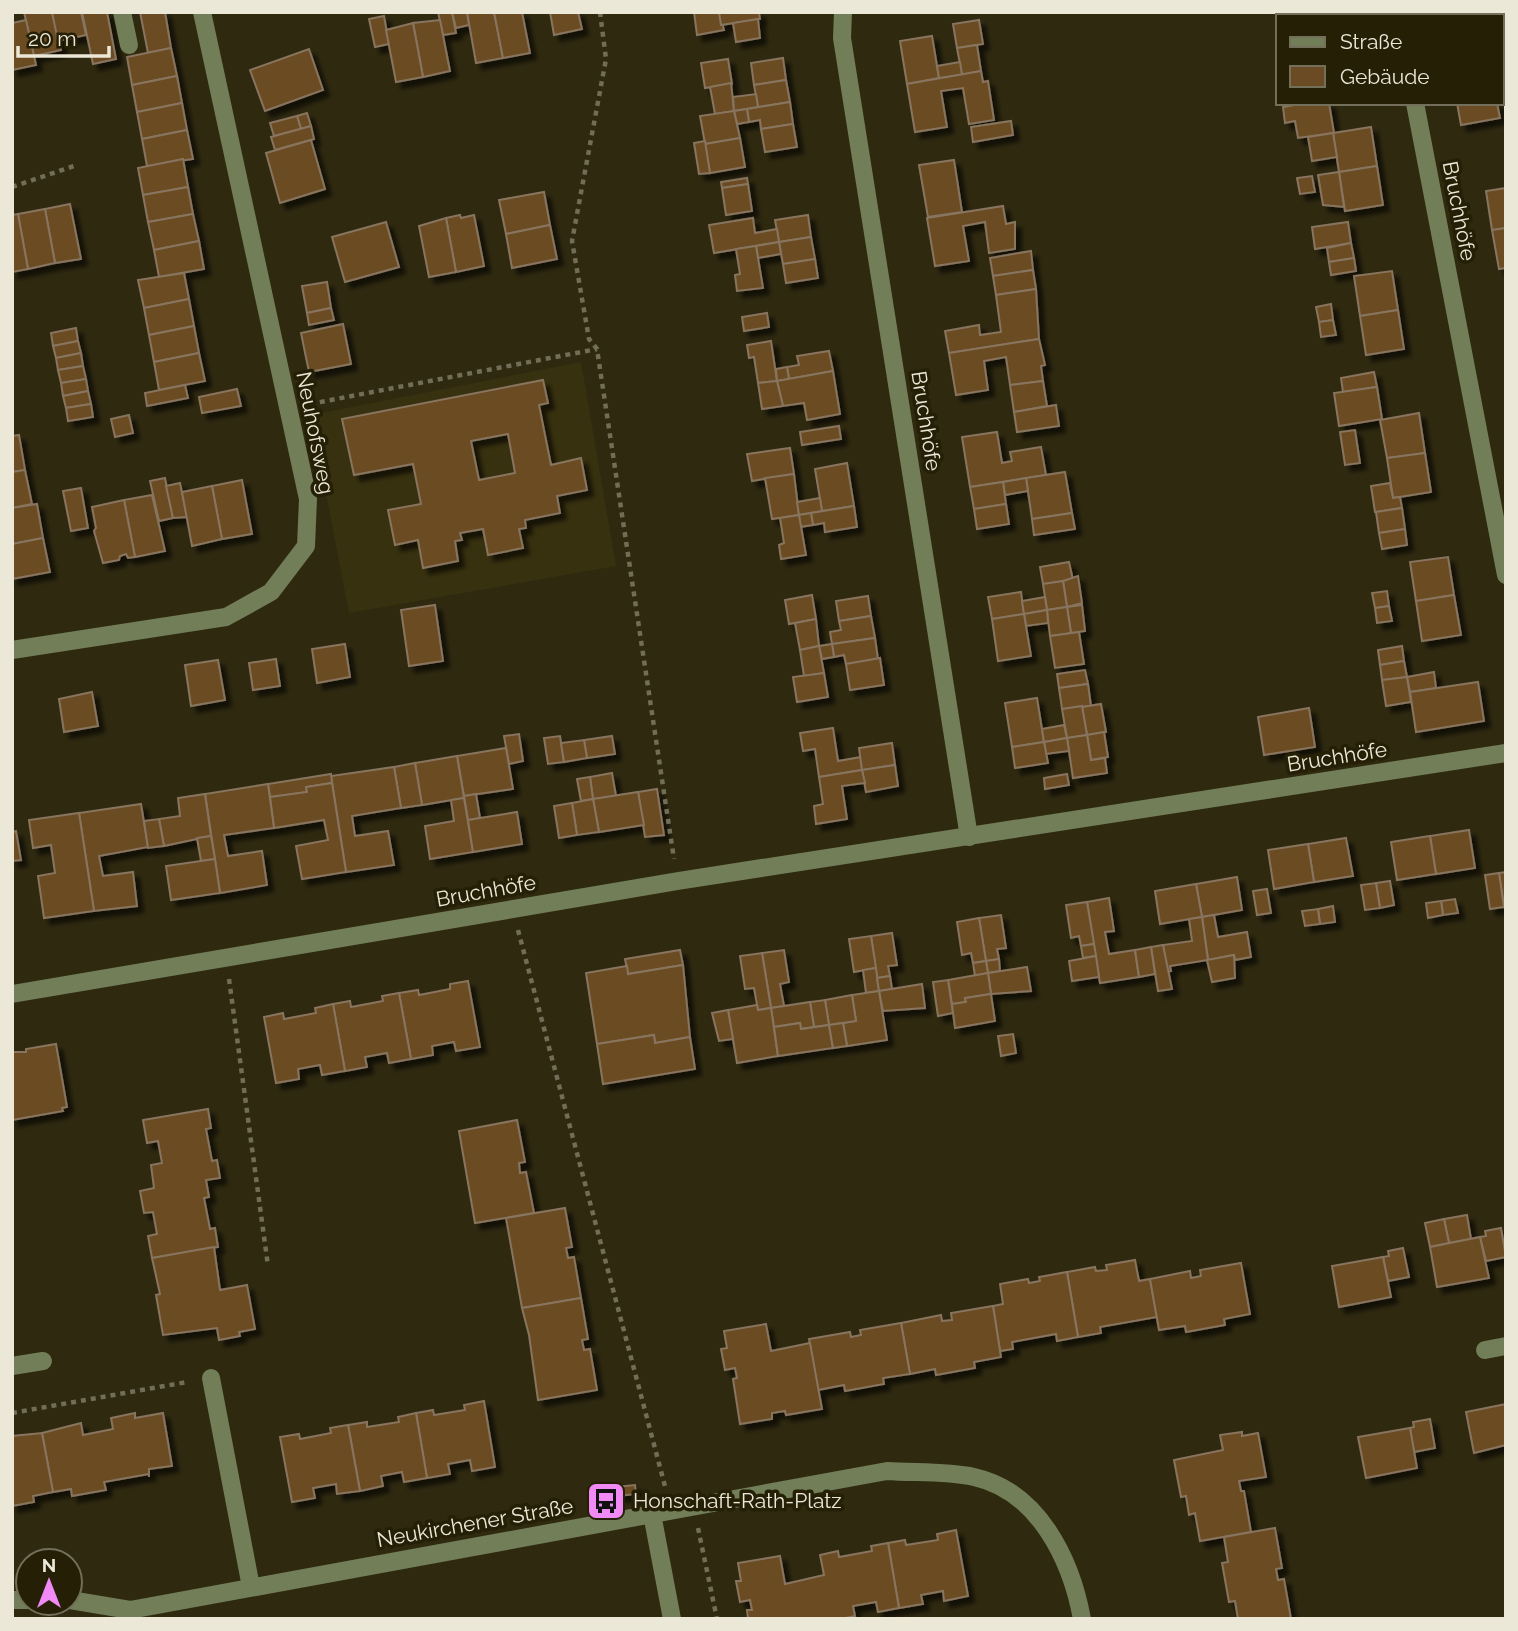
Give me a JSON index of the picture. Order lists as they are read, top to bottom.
{
  "streets": {
    "street": ["Bruchhöfe", "Neuhofsweg", "Neukirchener Straße"]
  },
  "places": {
    "bus stop": ["Honschaft-Rath-Platz"]
  },
  "legend": ["Straße", "Gebäude"],
  "scale_bar": "20 m",
  "north": "top"
}
